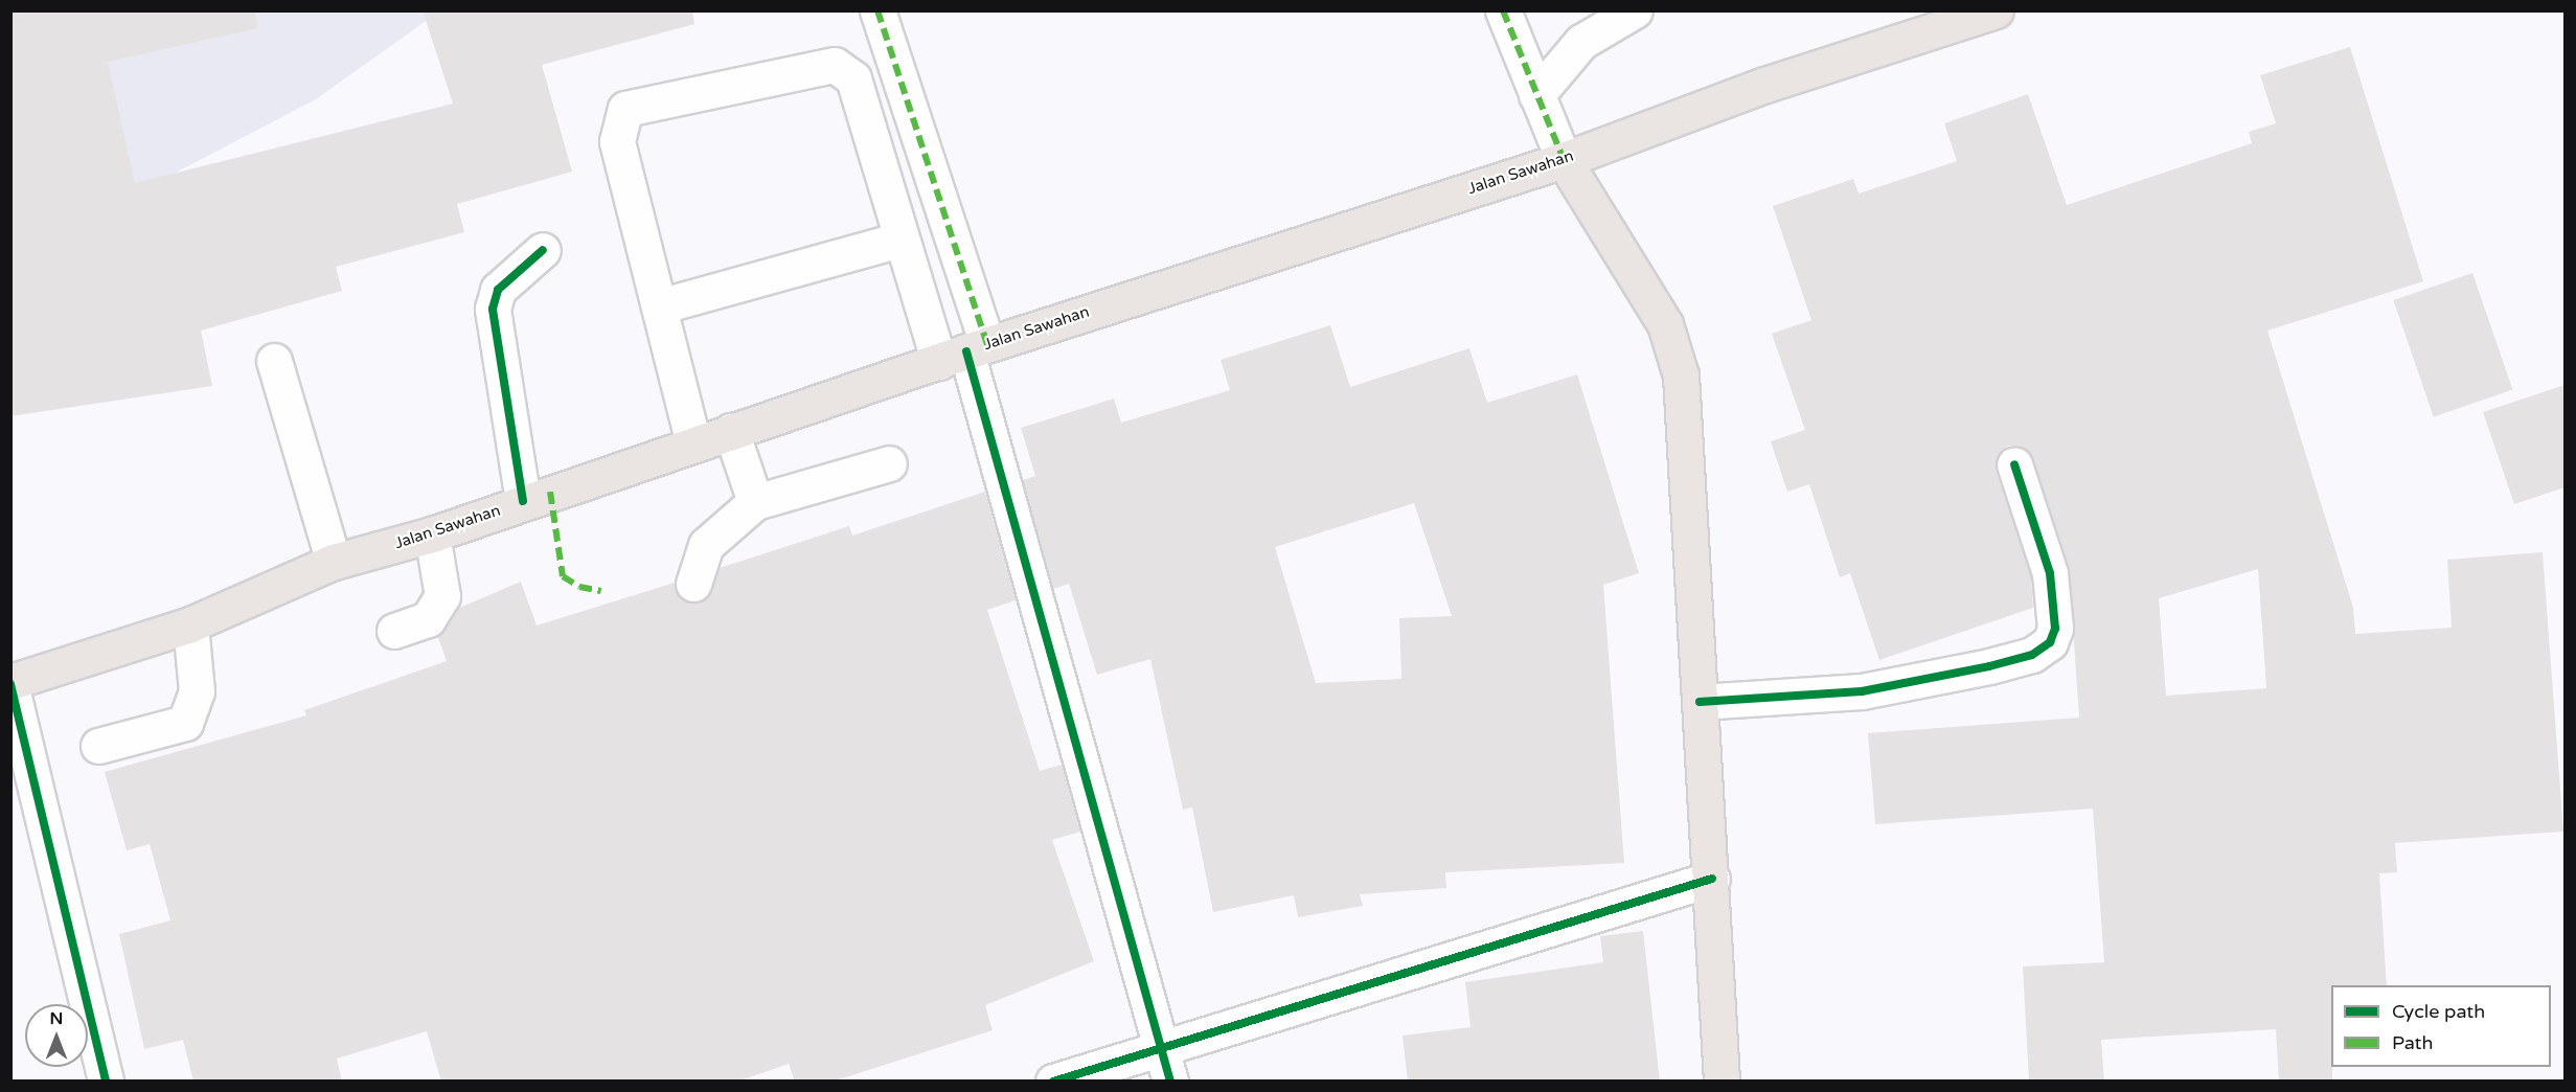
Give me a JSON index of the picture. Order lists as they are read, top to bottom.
{
  "streets": {
    "main road": ["Jalan Sawahan"]
  },
  "legend": ["Cycle path", "Path"],
  "north": "top"
}
